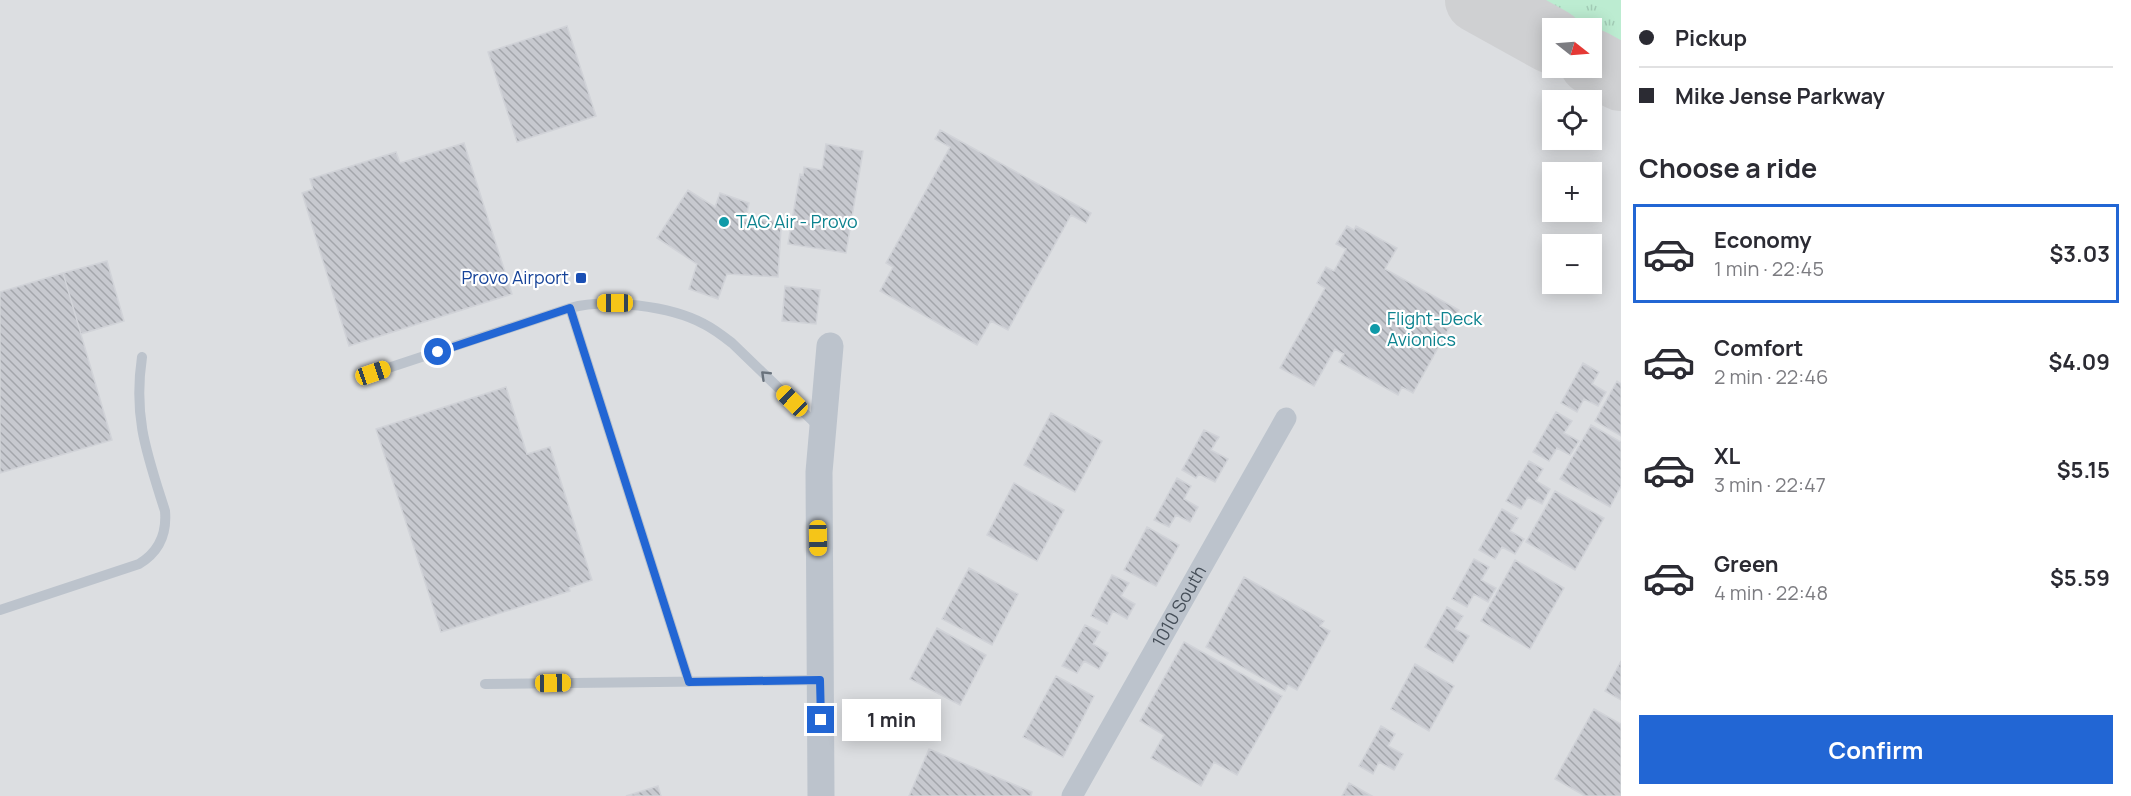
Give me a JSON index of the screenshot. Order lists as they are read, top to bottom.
{
  "streets": {
    "street": ["1010 South"]
  },
  "places": {
    "other": ["TAC Air - Provo", "Flight-Deck Avionics"],
    "transit": ["Provo Airport"]
  },
  "north": "right",
  "page": {
    "banner": ["Pickup", "Mike Jense Parkway"],
    "map_buttons": ["+", "−"],
    "heading": "Choose a ride",
    "list": [
      {
        "name": "Economy",
        "note": "1 min · 22:45",
        "value": "$3.03"
      },
      {
        "name": "Comfort",
        "note": "2 min · 22:46",
        "value": "$4.09"
      },
      {
        "name": "XL",
        "note": "3 min · 22:47",
        "value": "$5.15"
      },
      {
        "name": "Green",
        "note": "4 min · 22:48",
        "value": "$5.59"
      }
    ],
    "bubble": "1 min",
    "buttons": "Confirm"
  }
}
